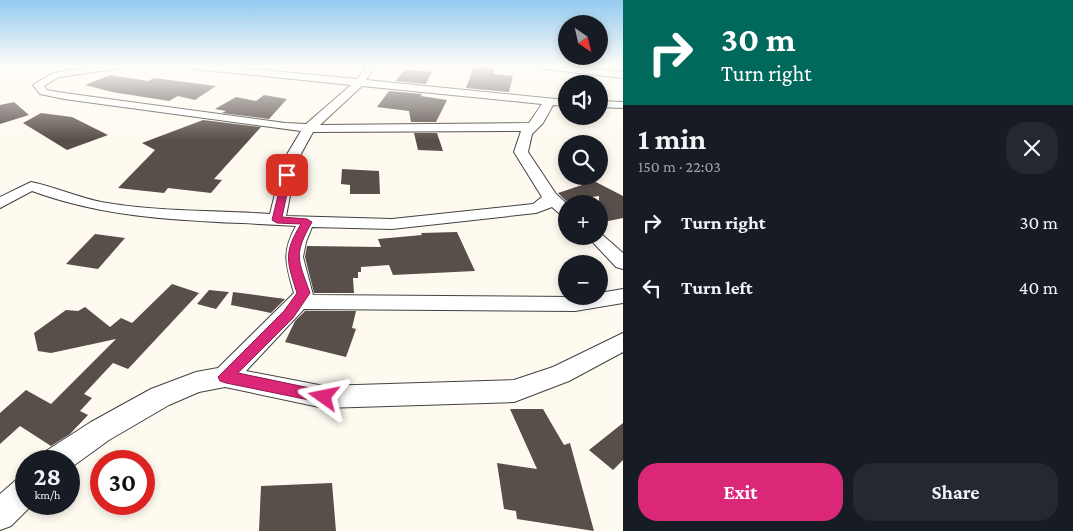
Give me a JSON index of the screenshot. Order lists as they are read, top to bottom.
{
  "north": "bottom right",
  "page": {
    "turn": ["30 m", "Turn right"],
    "map_buttons": ["+", "−"],
    "heading": ["1 min", "150 m · 22:03"],
    "list": [
      {
        "name": "Turn right",
        "value": "30 m"
      },
      {
        "name": "Turn left",
        "value": "40 m"
      }
    ],
    "speed": "28 km/h",
    "limit": "30",
    "buttons": ["Exit", "Share"]
  }
}
